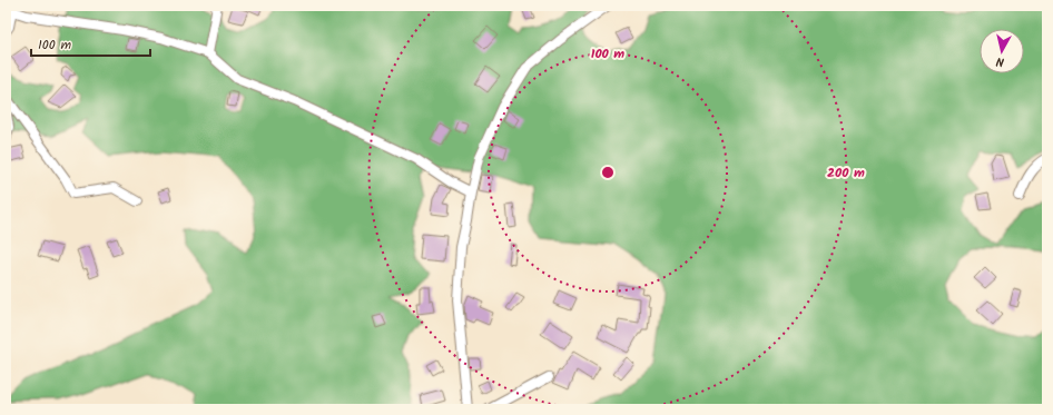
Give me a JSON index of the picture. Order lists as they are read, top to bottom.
{
  "scale_bar": "100 m",
  "north": "bottom",
  "rings": ["100 m", "200 m"]
}
